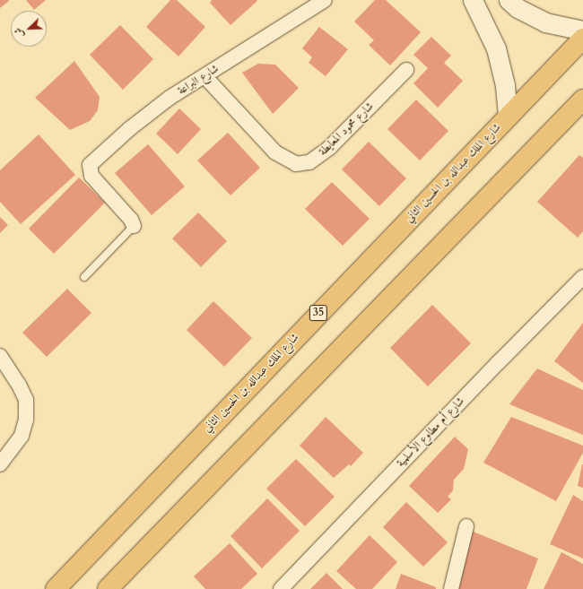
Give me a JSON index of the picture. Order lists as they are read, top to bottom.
{
  "streets": {
    "highway": ["شارع الملك عبدالله بن الحسين الثاني", "35"],
    "street": ["شارع البراعة", "شارع محمود المعايطة", "شارع أم مطاوع الأسلمية"]
  },
  "crossings": [
    ["شارع البراعة", "شارع محمود المعايطة"]
  ],
  "north": "bottom left"
}
